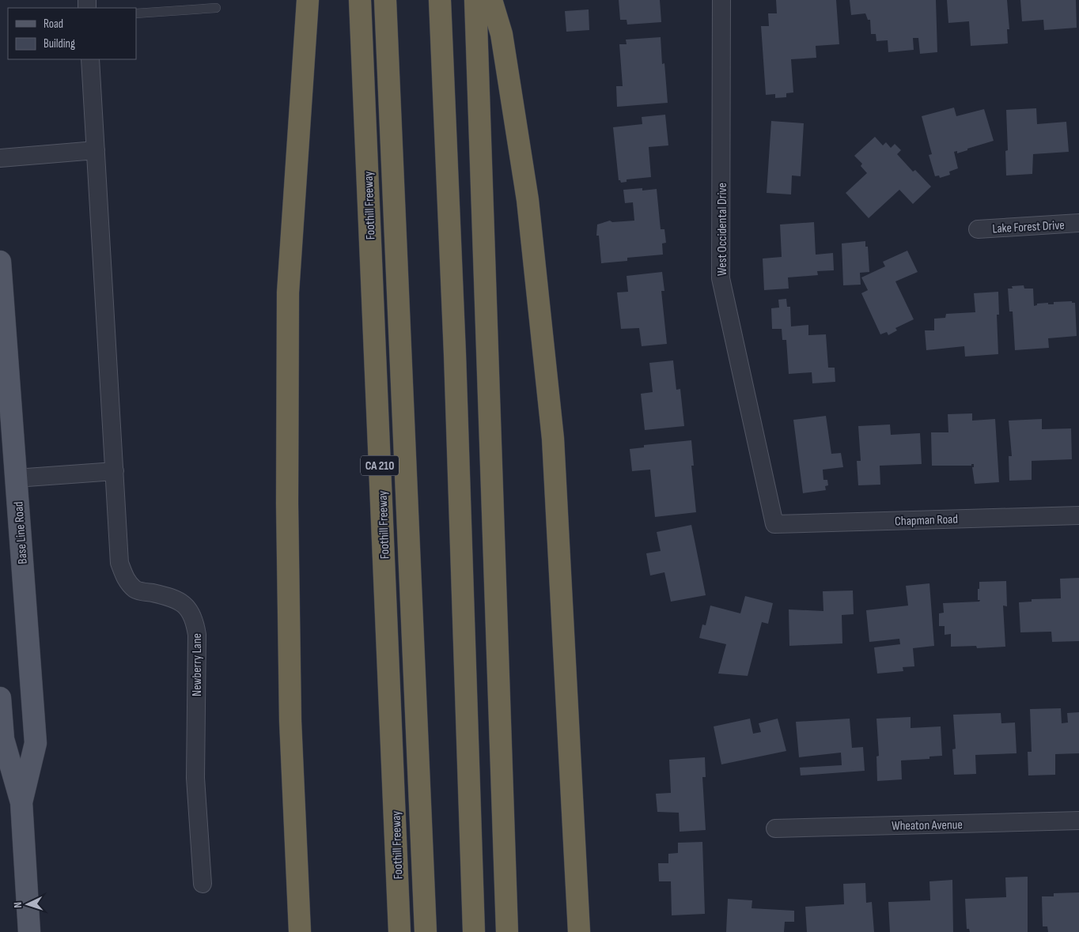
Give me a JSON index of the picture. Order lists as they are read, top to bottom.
{
  "streets": {
    "highway": ["Foothill Freeway", "CA 210"],
    "main road": ["Base Line Road"],
    "street": [
      "Lake Forest Drive",
      "West Occidental Drive",
      "Chapman Road",
      "Newberry Lane",
      "Wheaton Avenue"
    ]
  },
  "crossings": [
    ["West Occidental Drive", "Chapman Road"]
  ],
  "legend": ["Road", "Building"],
  "north": "left"
}
